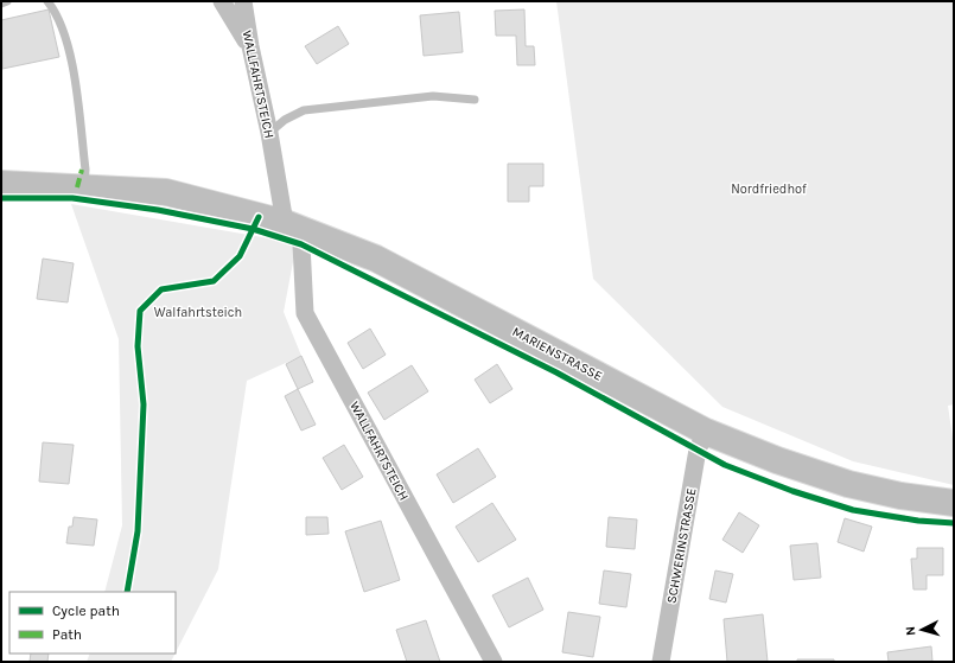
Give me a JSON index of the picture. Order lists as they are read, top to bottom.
{
  "streets": {
    "main road": ["MARIENSTRASSE"],
    "street": ["WALLFAHRTSTEICH", "SCHWERINSTRASSE"]
  },
  "crossings": [
    ["WALLFAHRTSTEICH", "MARIENSTRASSE"],
    ["MARIENSTRASSE", "SCHWERINSTRASSE"]
  ],
  "parks": ["Nordfriedhof", "Walfahrtsteich"],
  "legend": ["Cycle path", "Path"],
  "north": "left"
}
